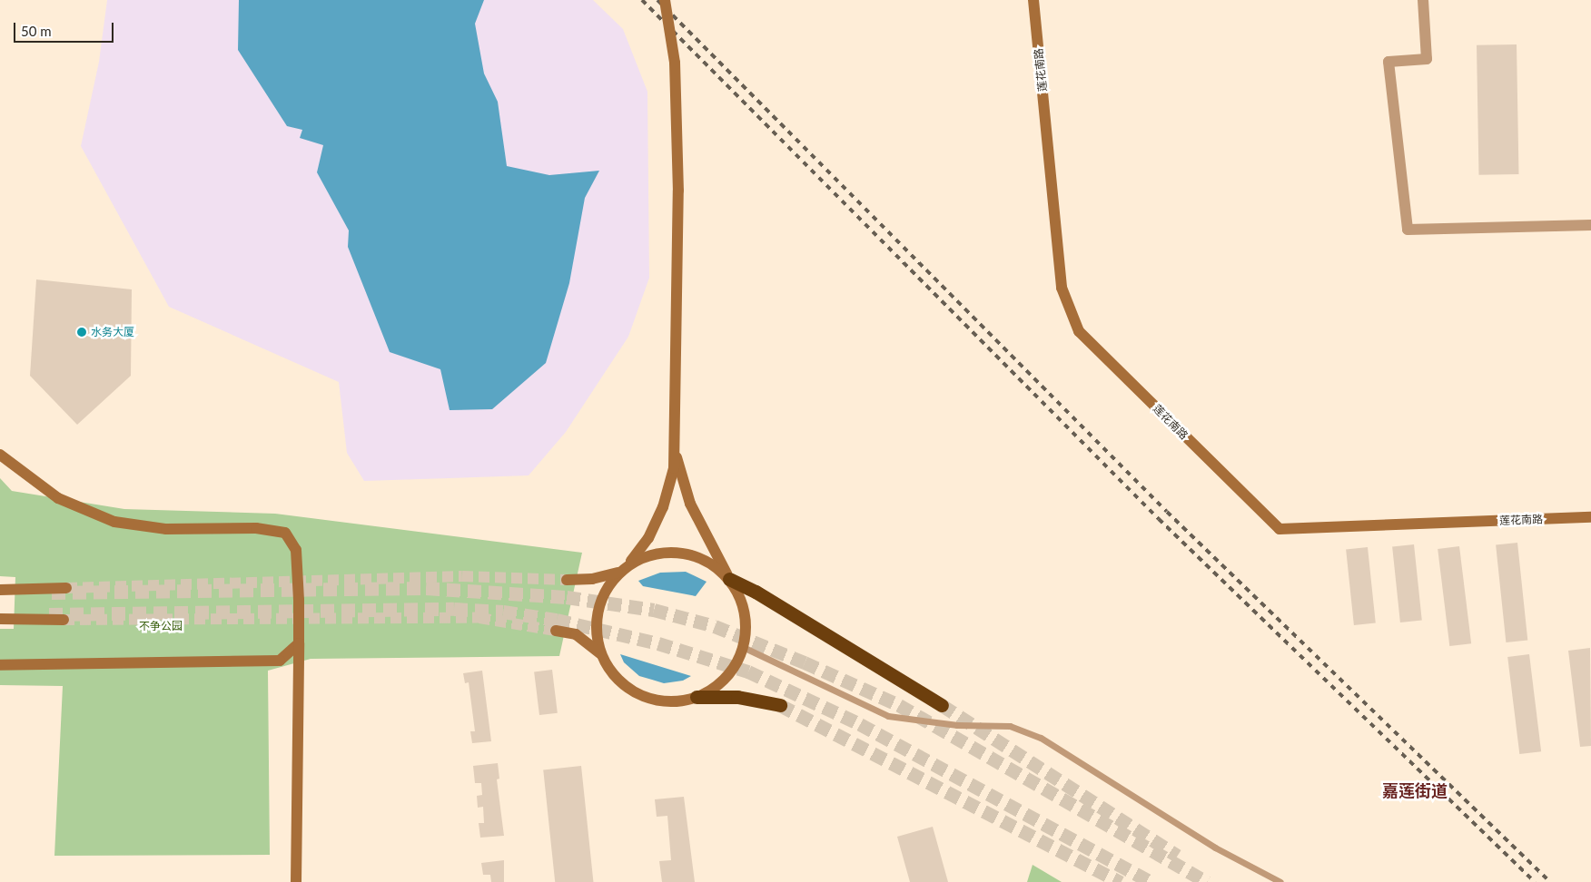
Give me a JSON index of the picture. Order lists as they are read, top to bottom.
{
  "streets": {
    "street": ["莲花南路"]
  },
  "districts": ["嘉莲街道"],
  "parks": ["不争公园"],
  "places": ["水务大厦"],
  "scale_bar": "50 m"
}
